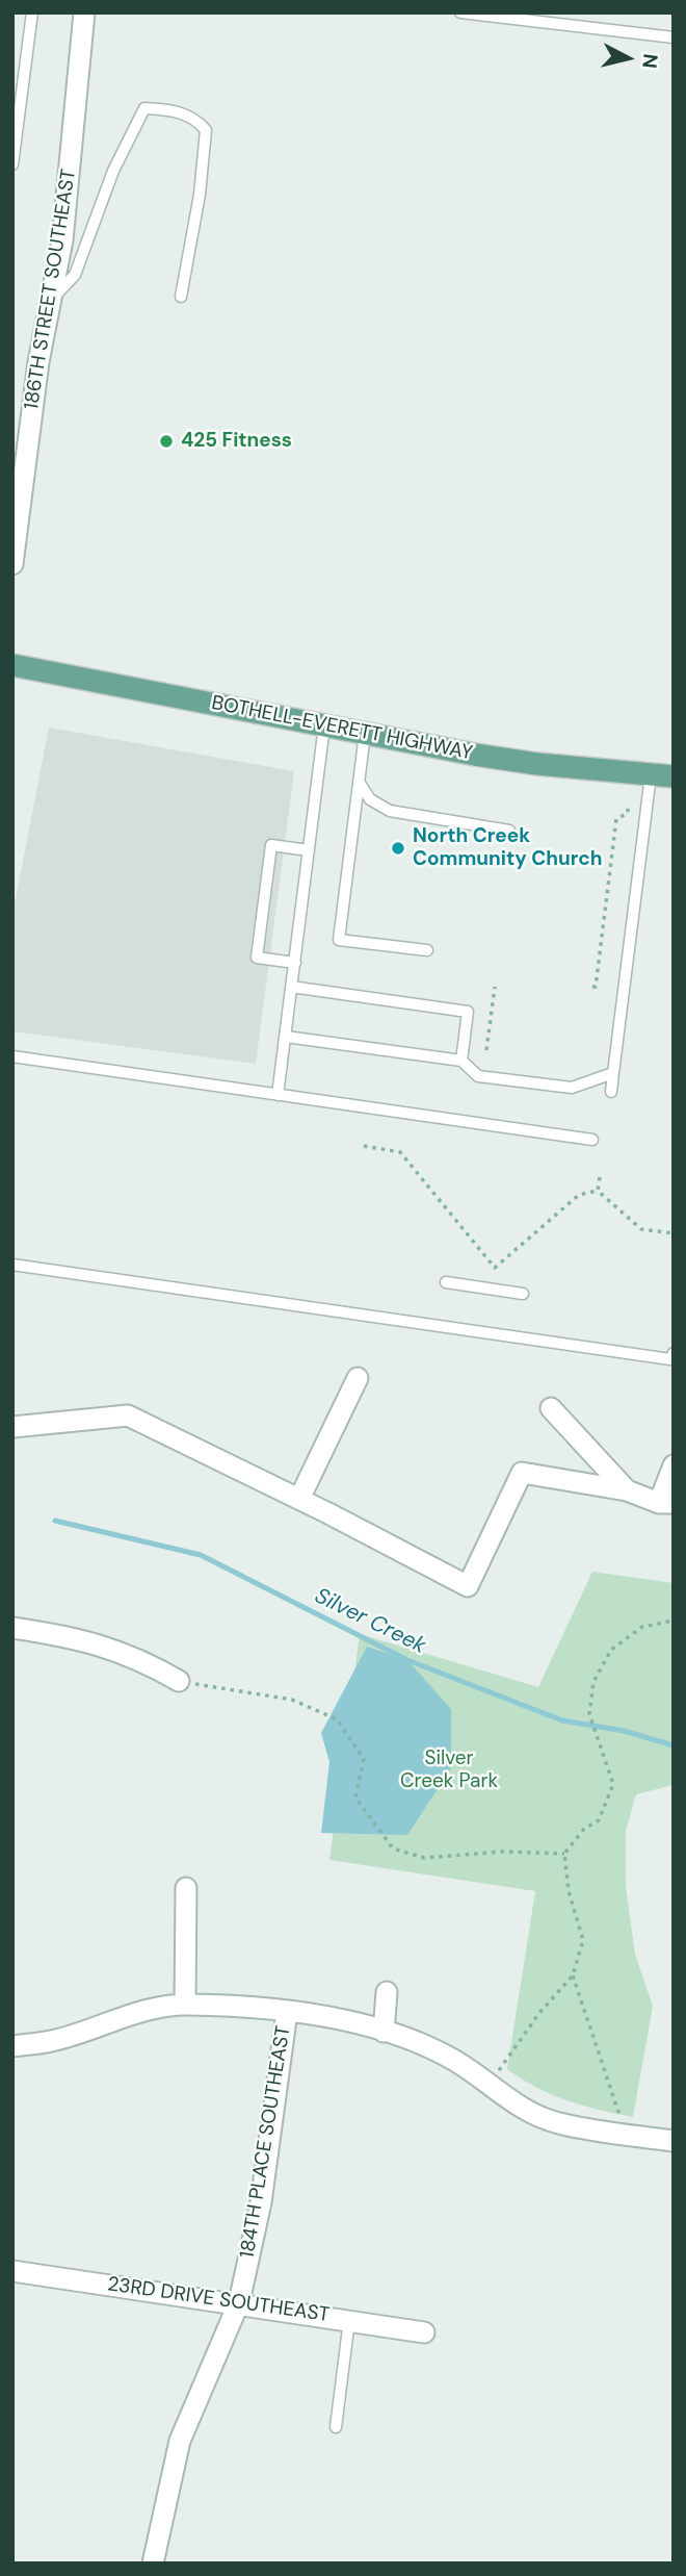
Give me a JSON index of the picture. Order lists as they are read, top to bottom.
{
  "streets": {
    "main road": ["BOTHELL-EVERETT HIGHWAY"],
    "street": ["186TH STREET SOUTHEAST", "184TH PLACE SOUTHEAST", "23RD DRIVE SOUTHEAST"]
  },
  "crossings": [
    ["184TH PLACE SOUTHEAST", "23RD DRIVE SOUTHEAST"]
  ],
  "water": ["Silver Creek"],
  "parks": ["Silver Creek Park"],
  "places": ["425 Fitness", "North Creek Community Church"],
  "north": "right"
}
